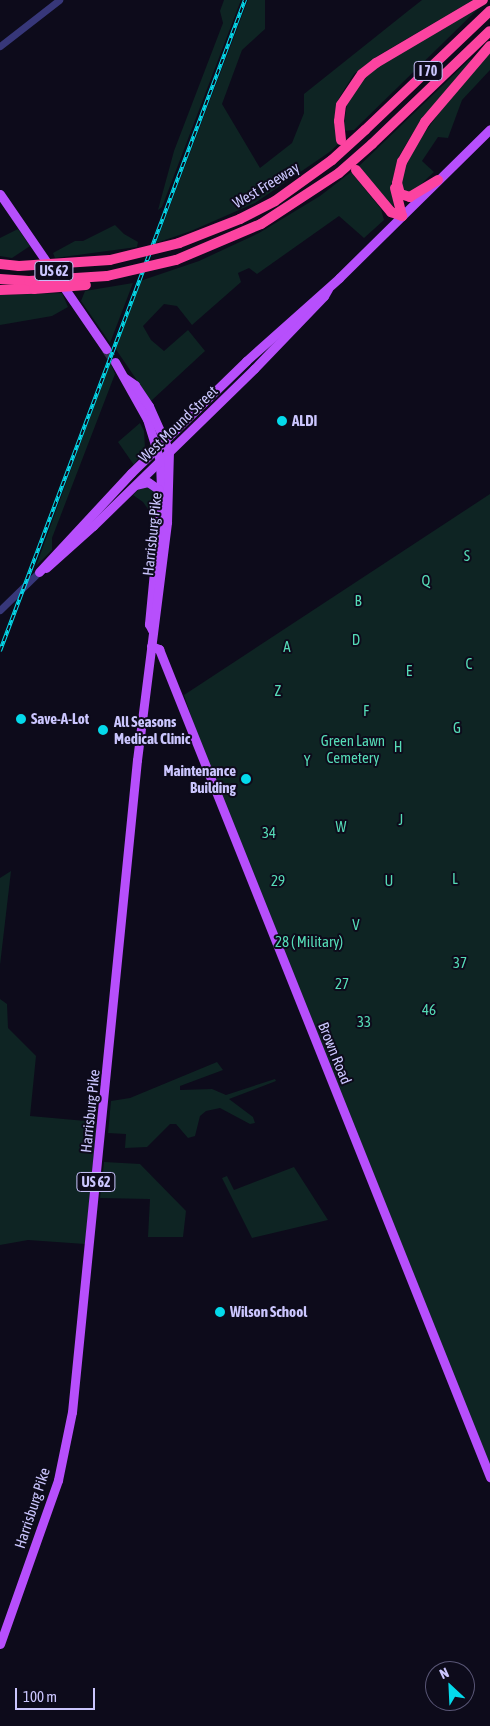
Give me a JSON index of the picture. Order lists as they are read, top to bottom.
{
  "streets": {
    "highway": ["I 70", "West Freeway"],
    "main road": [
      "US 62",
      "West Mound Street",
      "Harrisburg Pike",
      "Brown Road"
    ]
  },
  "crossings": [
    ["US 62", "West Mound Street"],
    ["US 62", "Harrisburg Pike"],
    ["West Mound Street", "Harrisburg Pike"],
    ["Harrisburg Pike", "Brown Road"]
  ],
  "parks": [
    "S",
    "Q",
    "B",
    "D",
    "A",
    "C",
    "E",
    "Z",
    "F",
    "G",
    "Green Lawn Cemetery",
    "H",
    "Y",
    "J",
    "W",
    "34",
    "L",
    "29",
    "U",
    "V",
    "28 ( Military)",
    "37",
    "27",
    "46",
    "33"
  ],
  "places": [
    "ALDI",
    "Save-A-Lot",
    "All Seasons Medical Clinic",
    "Maintenance Building",
    "Wilson School"
  ],
  "scale_bar": "100 m",
  "north": "top left"
}
